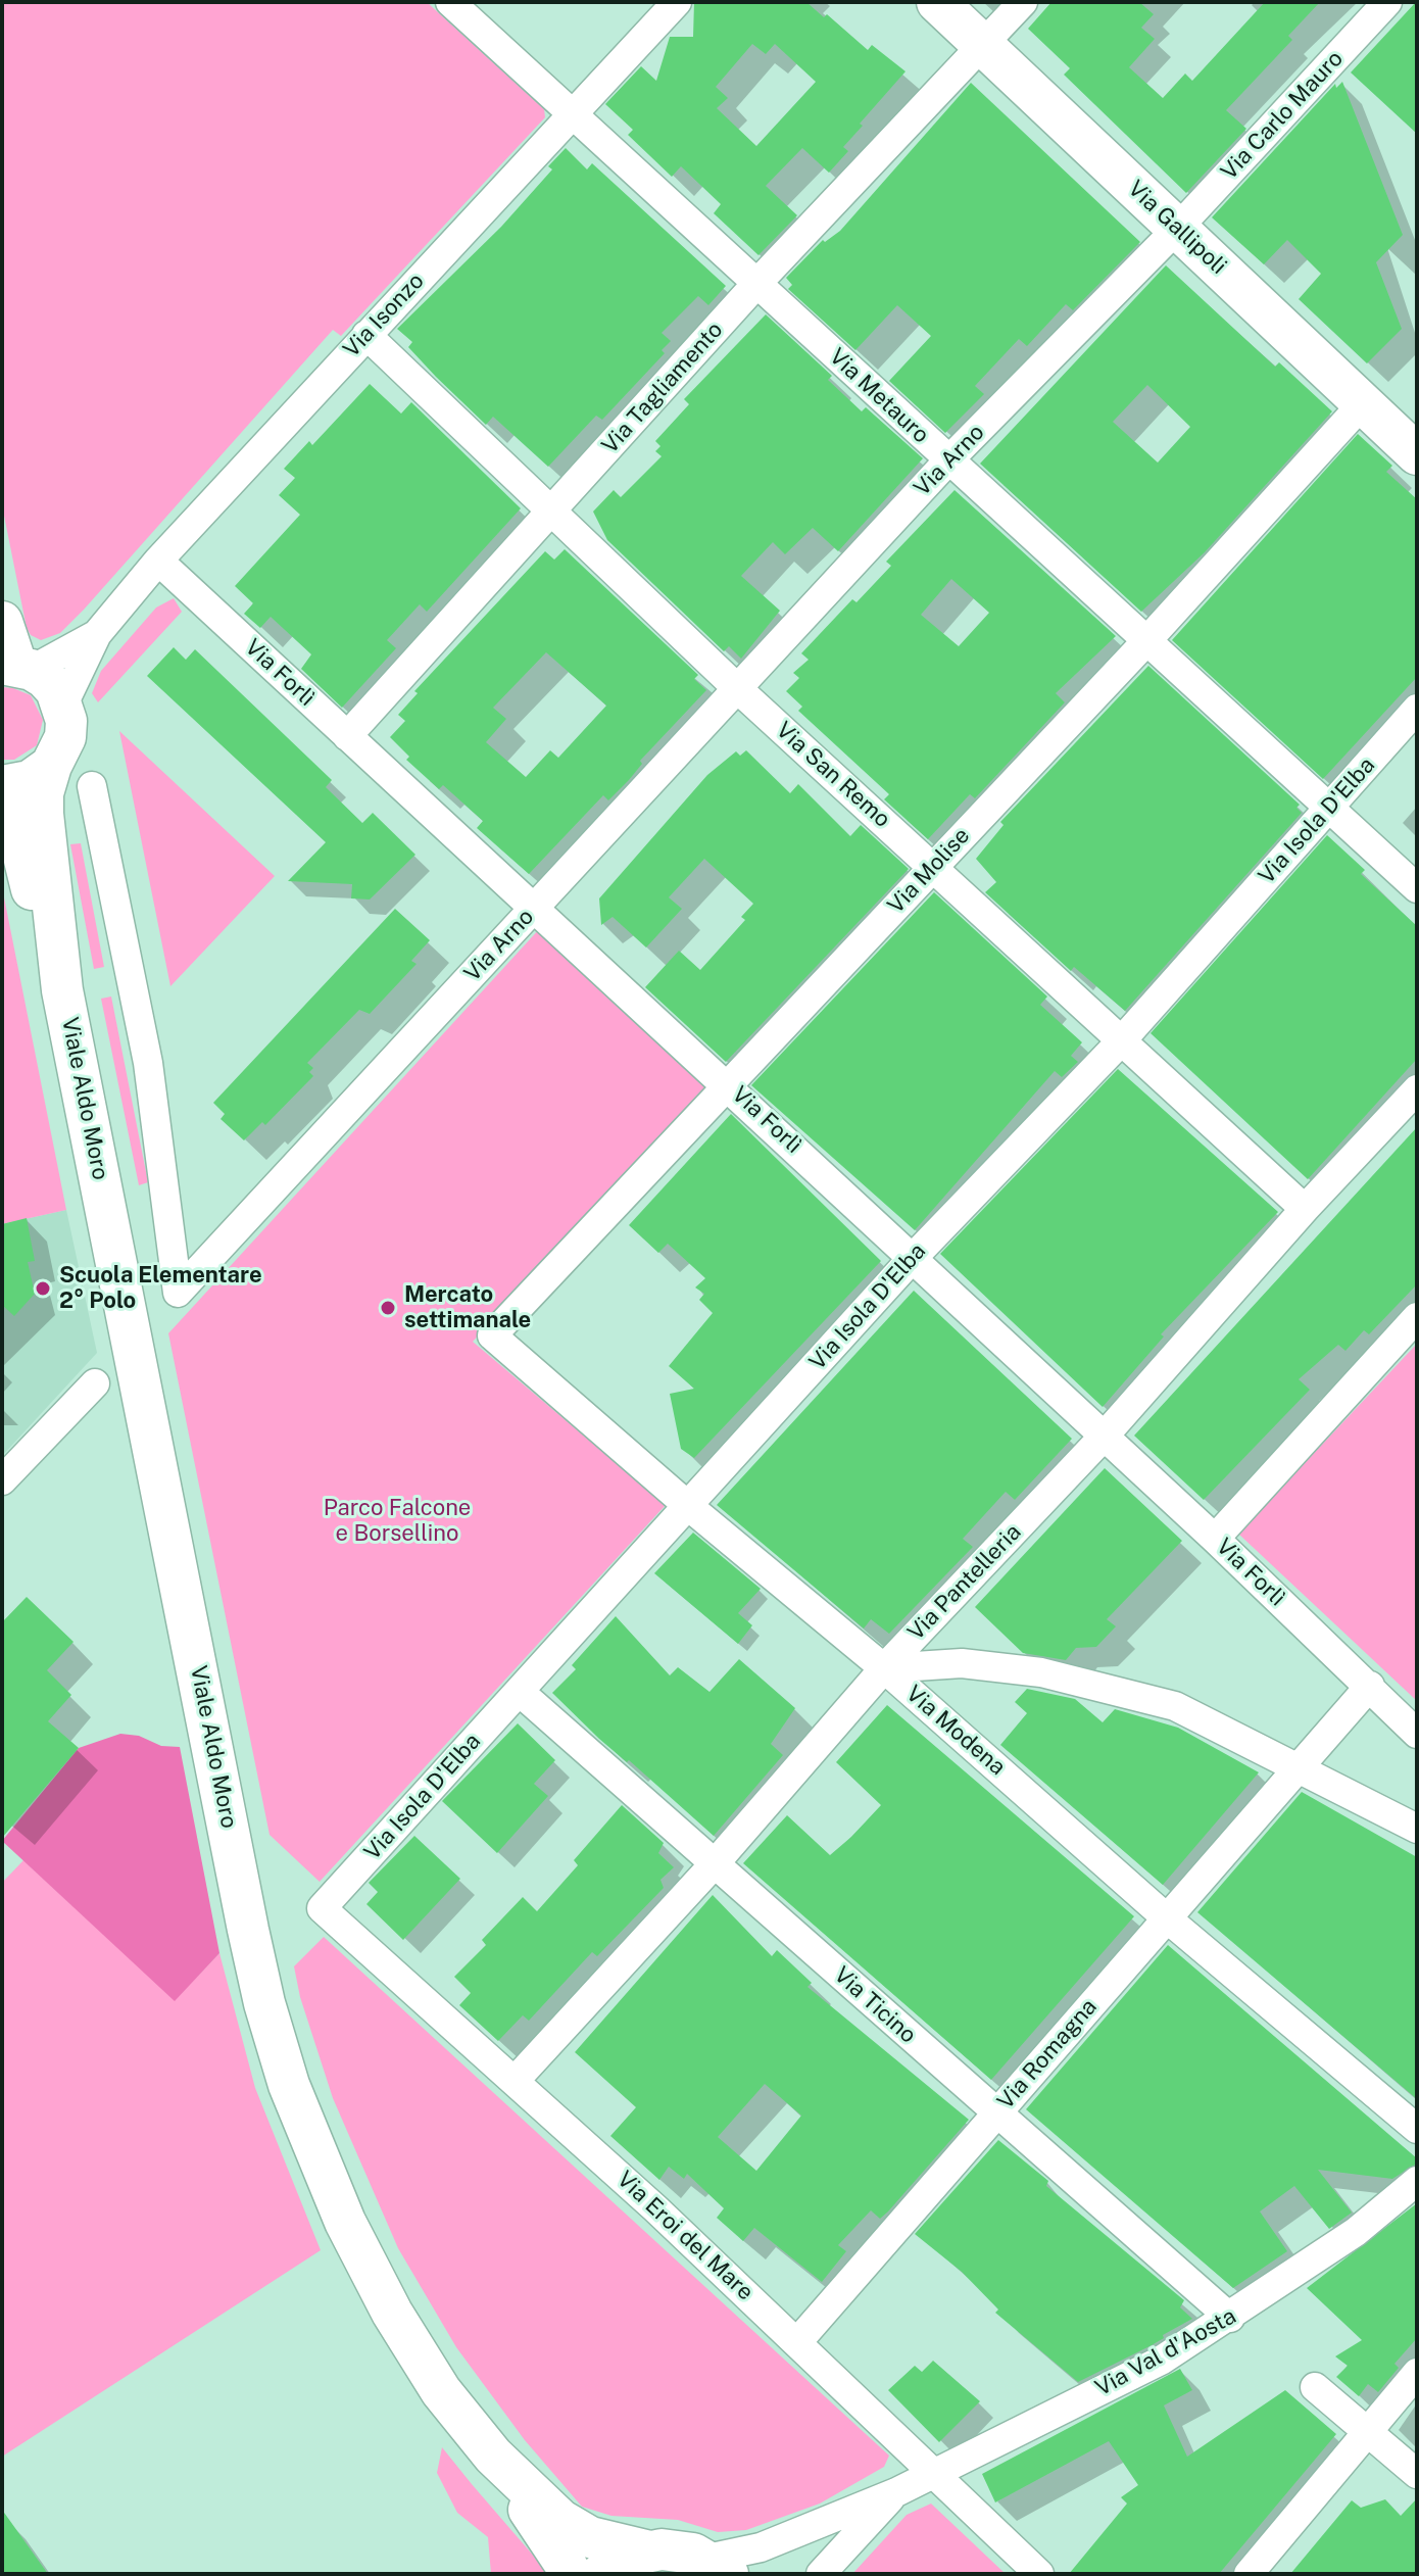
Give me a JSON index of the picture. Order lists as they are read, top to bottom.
{
  "streets": {
    "main road": ["Via Gallipoli", "Viale Aldo Moro"],
    "street": [
      "Via Carlo Mauro",
      "Via Isonzo",
      "Via Tagliamento",
      "Via Metauro",
      "Via Arno",
      "Via Forlì",
      "Via San Remo",
      "Via Isola D'Elba",
      "Via Molise",
      "Via Pantelleria",
      "Via Modena",
      "Via Ticino",
      "Via Romagna",
      "Via Eroi del Mare",
      "Via Val d'Aosta"
    ]
  },
  "crossings": [
    ["Via Carlo Mauro", "Via Gallipoli"],
    ["Via Carlo Mauro", "Via Arno"],
    ["Via Gallipoli", "Via Tagliamento"],
    ["Via Gallipoli", "Via Arno"],
    ["Via Gallipoli", "Via Molise"],
    ["Via Isonzo", "Via Metauro"],
    ["Via Isonzo", "Via Forlì"],
    ["Via Isonzo", "Via San Remo"],
    ["Via Tagliamento", "Via Metauro"],
    ["Via Tagliamento", "Via Forlì"],
    ["Via Tagliamento", "Via San Remo"],
    ["Via Metauro", "Via Arno"],
    ["Via Metauro", "Via Isola D'Elba"],
    ["Via Metauro", "Via Molise"],
    ["Via Arno", "Via Forlì"],
    ["Via Arno", "Via San Remo"],
    ["Via Forlì", "Via Isola D'Elba"],
    ["Via Forlì", "Via Molise"],
    ["Via Forlì", "Via Pantelleria"],
    ["Via Forlì", "Via Romagna"],
    ["Via San Remo", "Via Isola D'Elba"],
    ["Via San Remo", "Via Molise"],
    ["Via San Remo", "Via Pantelleria"],
    ["Via Isola D'Elba", "Via Modena"],
    ["Via Isola D'Elba", "Via Ticino"],
    ["Via Isola D'Elba", "Via Eroi del Mare"],
    ["Via Molise", "Via Modena"],
    ["Viale Aldo Moro", "Via Val d'Aosta"],
    ["Via Pantelleria", "Via Modena"],
    ["Via Pantelleria", "Via Ticino"],
    ["Via Pantelleria", "Via Eroi del Mare"],
    ["Via Modena", "Via Romagna"],
    ["Via Ticino", "Via Romagna"],
    ["Via Ticino", "Via Val d'Aosta"],
    ["Via Romagna", "Via Eroi del Mare"],
    ["Via Eroi del Mare", "Via Val d'Aosta"]
  ],
  "parks": ["Parco Falcone e Borsellino"],
  "places": ["Scuola Elementare 2° Polo", "Mercato settimanale"]
}
